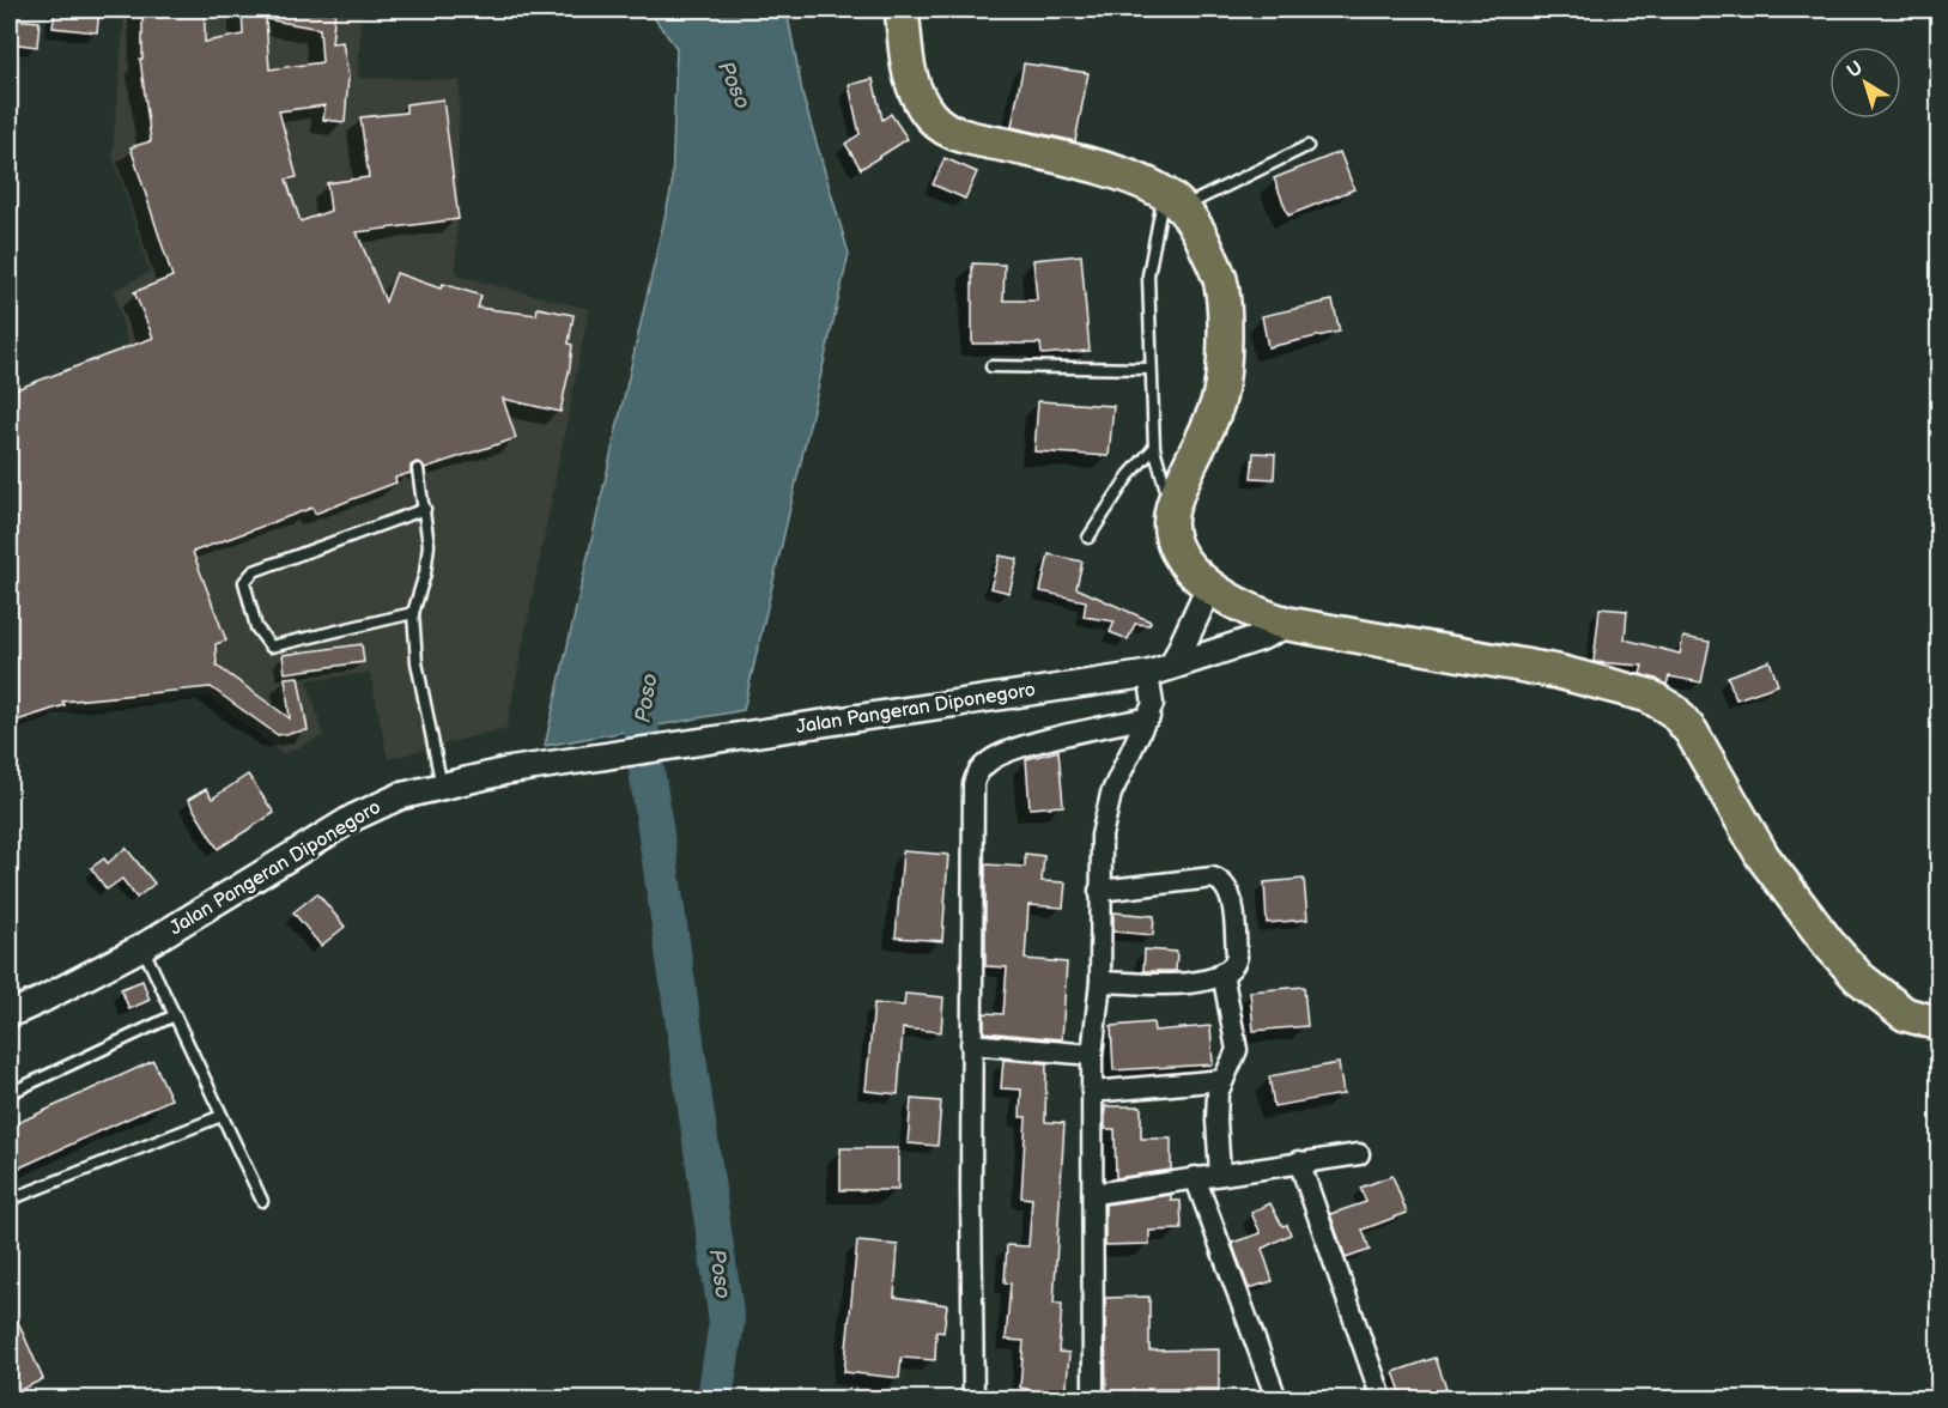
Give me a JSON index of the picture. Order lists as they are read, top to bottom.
{
  "streets": {
    "street": ["Jalan Pangeran Diponegoro"]
  },
  "water": ["Poso"],
  "north": "top left"
}
